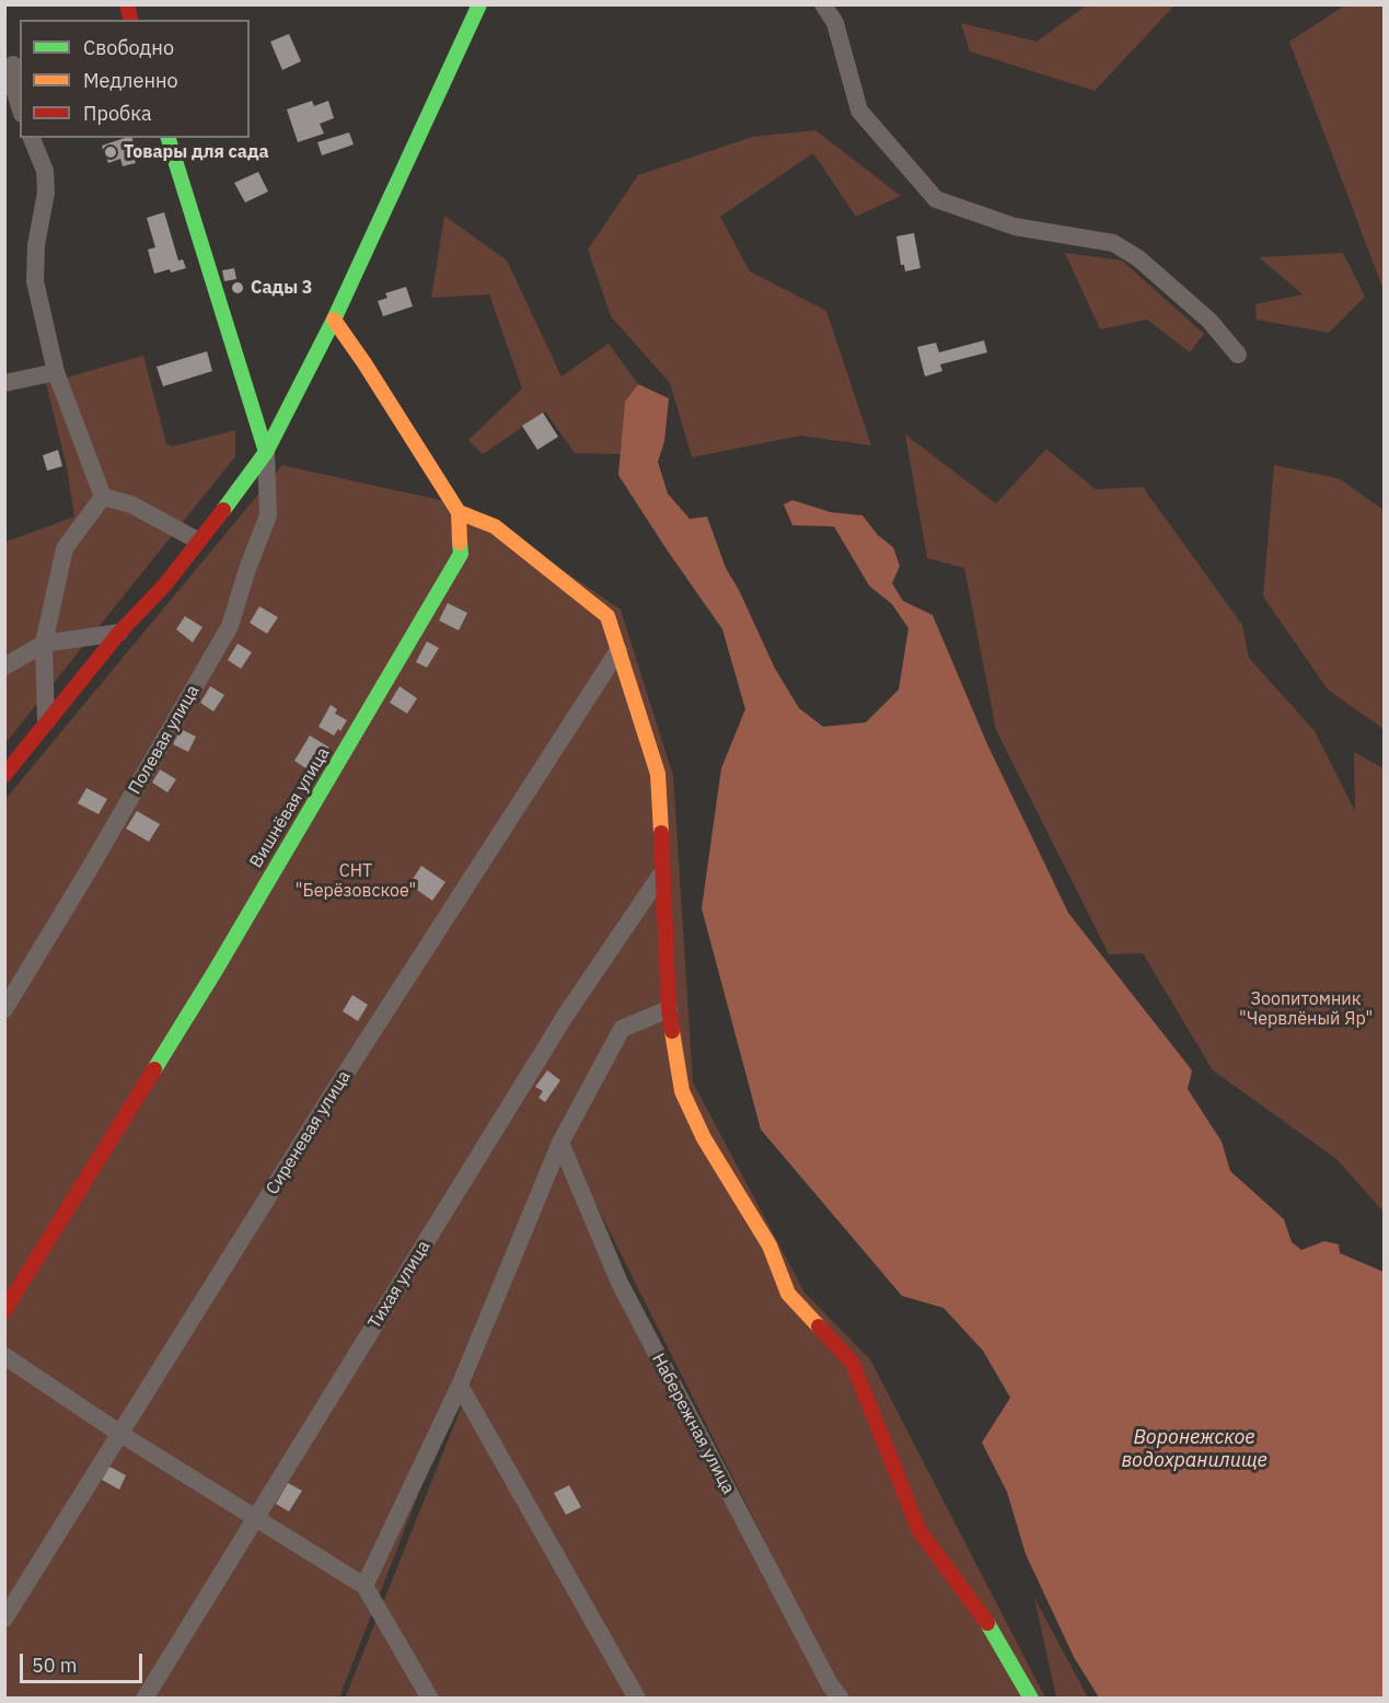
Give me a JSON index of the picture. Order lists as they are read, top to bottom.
{
  "streets": {
    "street": [
      "Полевая улица",
      "Вишнёвая улица",
      "Сиреневая улица",
      "Тихая улица",
      "Набережная улица"
    ]
  },
  "water": ["Воронежское водохранилище"],
  "parks": ["СНТ \"Берёзовское\"", "Зоопитомник \"Червлёный Яр\""],
  "places": ["Товары для сада", "Сады 3"],
  "legend": ["Свободно", "Медленно", "Пробка"],
  "scale_bar": "50 m"
}
